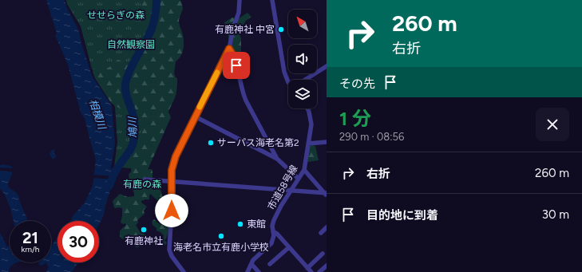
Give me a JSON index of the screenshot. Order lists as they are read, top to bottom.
{
  "streets": {
    "street": ["市道58号線"]
  },
  "water": ["相模川", "鳩川"],
  "parks": ["せせらぎの森", "自然観察園", "有鹿の森"],
  "places": [
    "有鹿神社 中宮",
    "サーパス海老名第2",
    "東館",
    "有鹿神社",
    "海老名市立有鹿小学校"
  ],
  "north": "top left",
  "page": {
    "turn": ["260 m", "右折"],
    "then": "その先",
    "heading": ["1 分", "290 m · 08:56"],
    "list": [
      {
        "name": "右折",
        "value": "260 m"
      },
      {
        "name": "目的地に到着",
        "value": "30 m"
      }
    ],
    "speed": "21 km/h",
    "limit": "30"
  }
}
